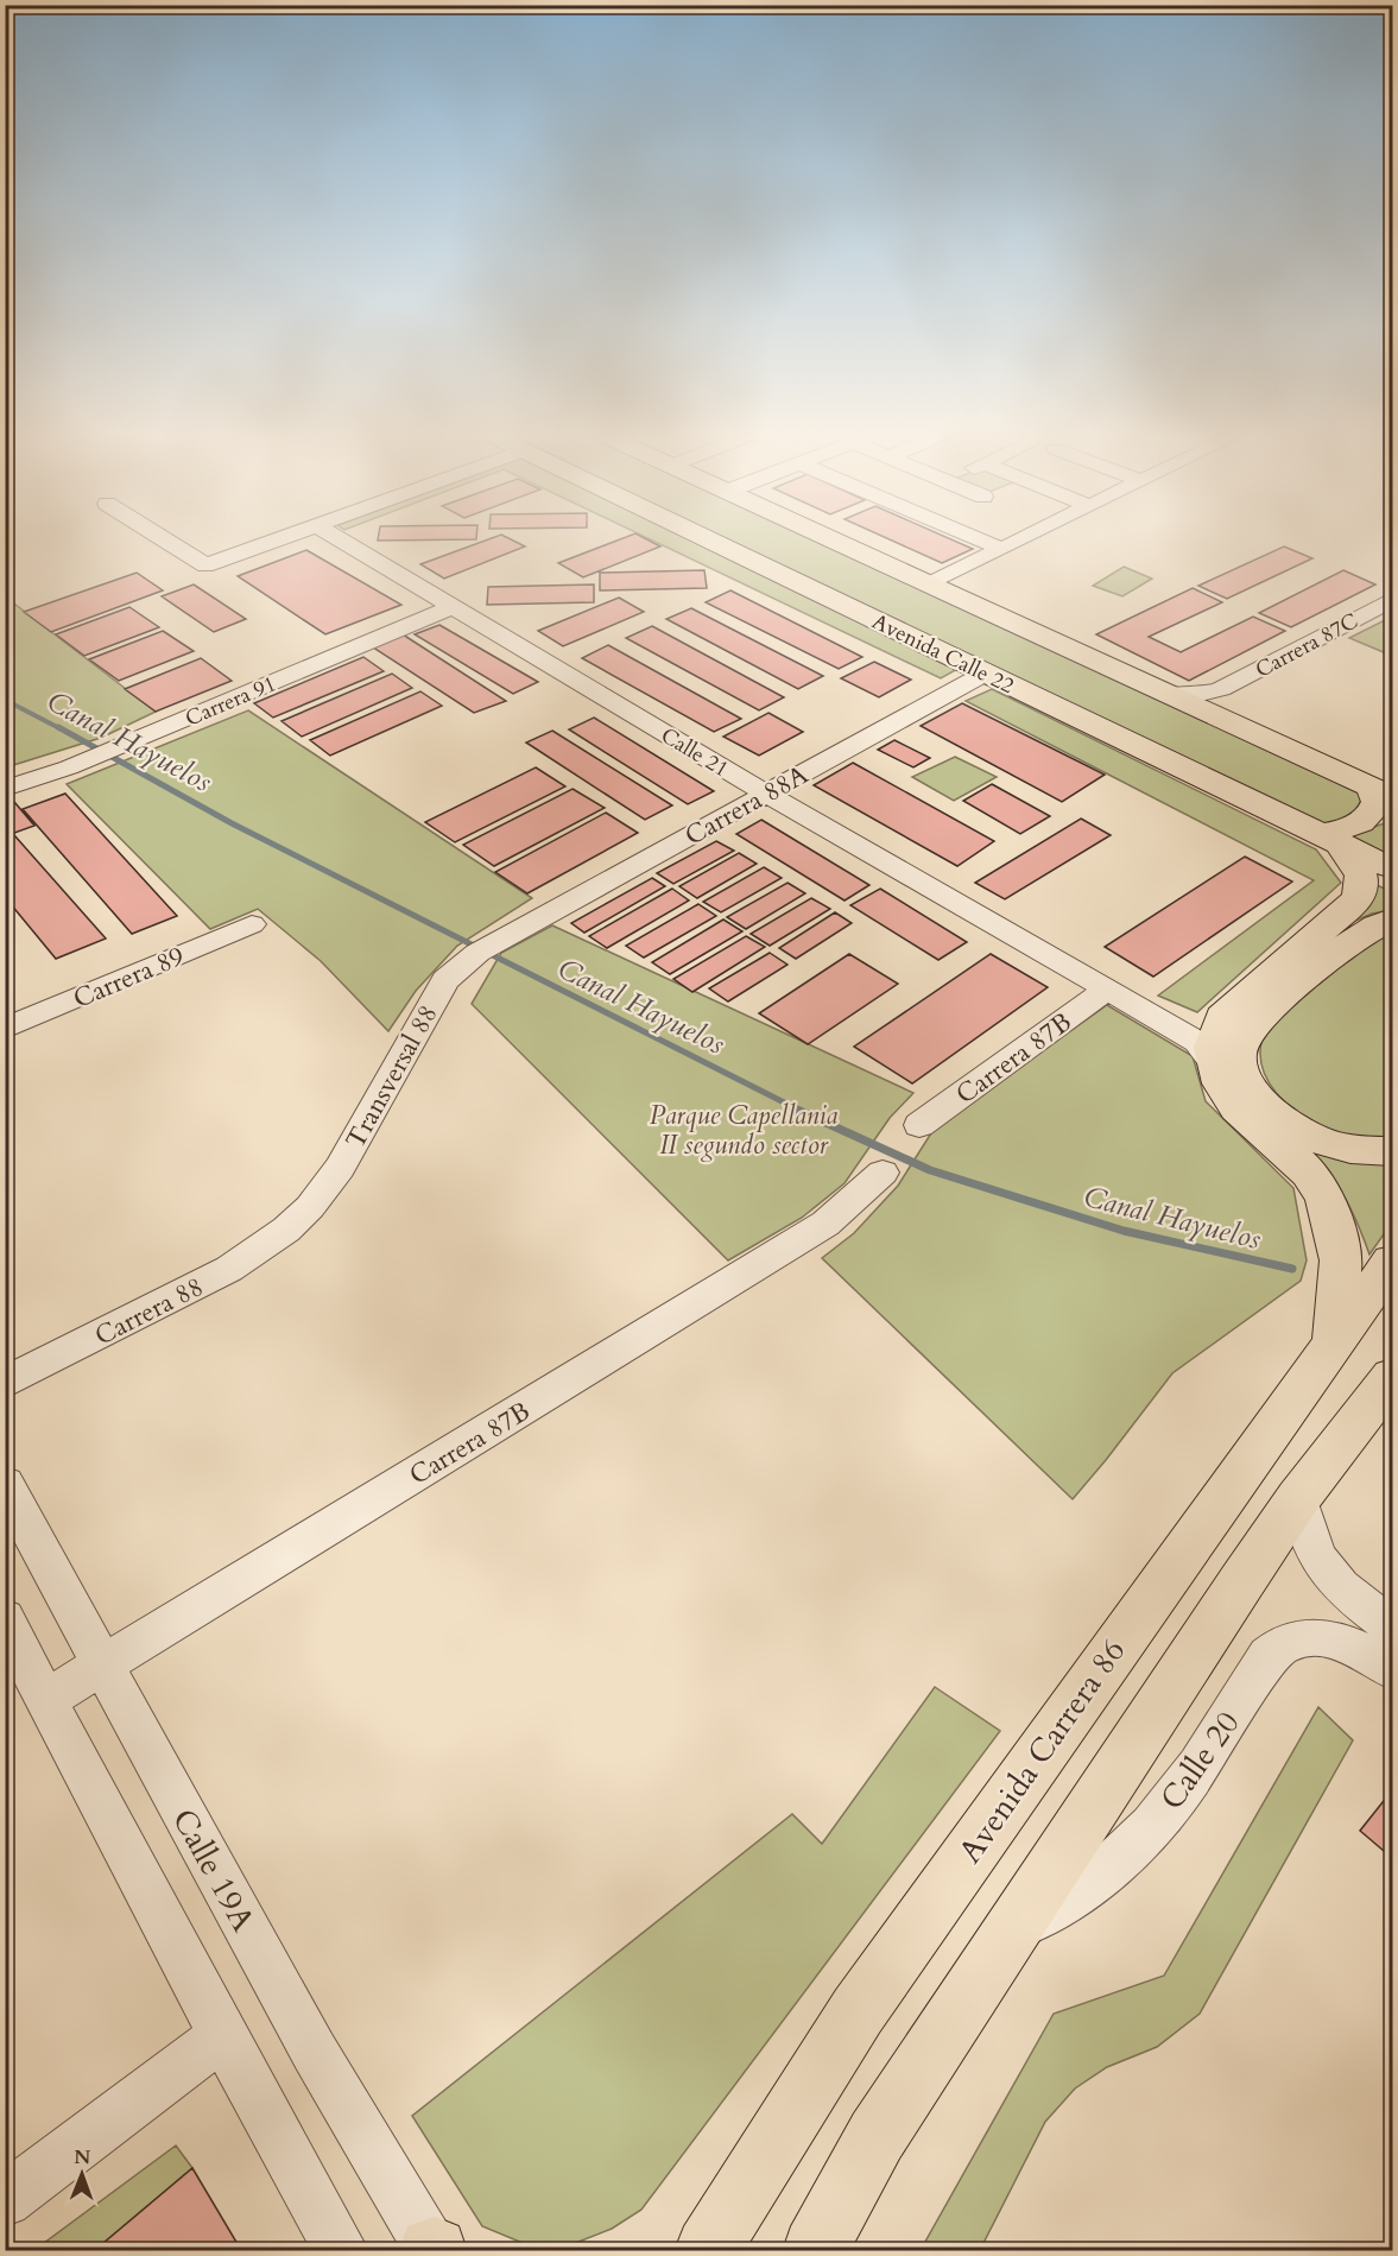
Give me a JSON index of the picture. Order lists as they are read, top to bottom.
{
  "streets": {
    "main road": ["Avenida Calle 22", "Avenida Carrera 86"],
    "street": [
      "Carrera 87C",
      "Carrera 91",
      "Calle 21",
      "Carrera 88A",
      "Carrera 89",
      "Carrera 87B",
      "Transversal 88",
      "Carrera 88",
      "Calle 20",
      "Calle 19A"
    ]
  },
  "crossings": [
    ["Avenida Calle 22", "Carrera 88A"],
    ["Carrera 91", "Calle 21"],
    ["Calle 21", "Carrera 88A"],
    ["Calle 21", "Carrera 87B"],
    ["Carrera 88A", "Transversal 88"],
    ["Carrera 87B", "Calle 19A"],
    ["Transversal 88", "Carrera 88"]
  ],
  "water": ["Canal Hayuelos"],
  "parks": ["Parque Capellania II segundo sector"],
  "north": "top"
}
